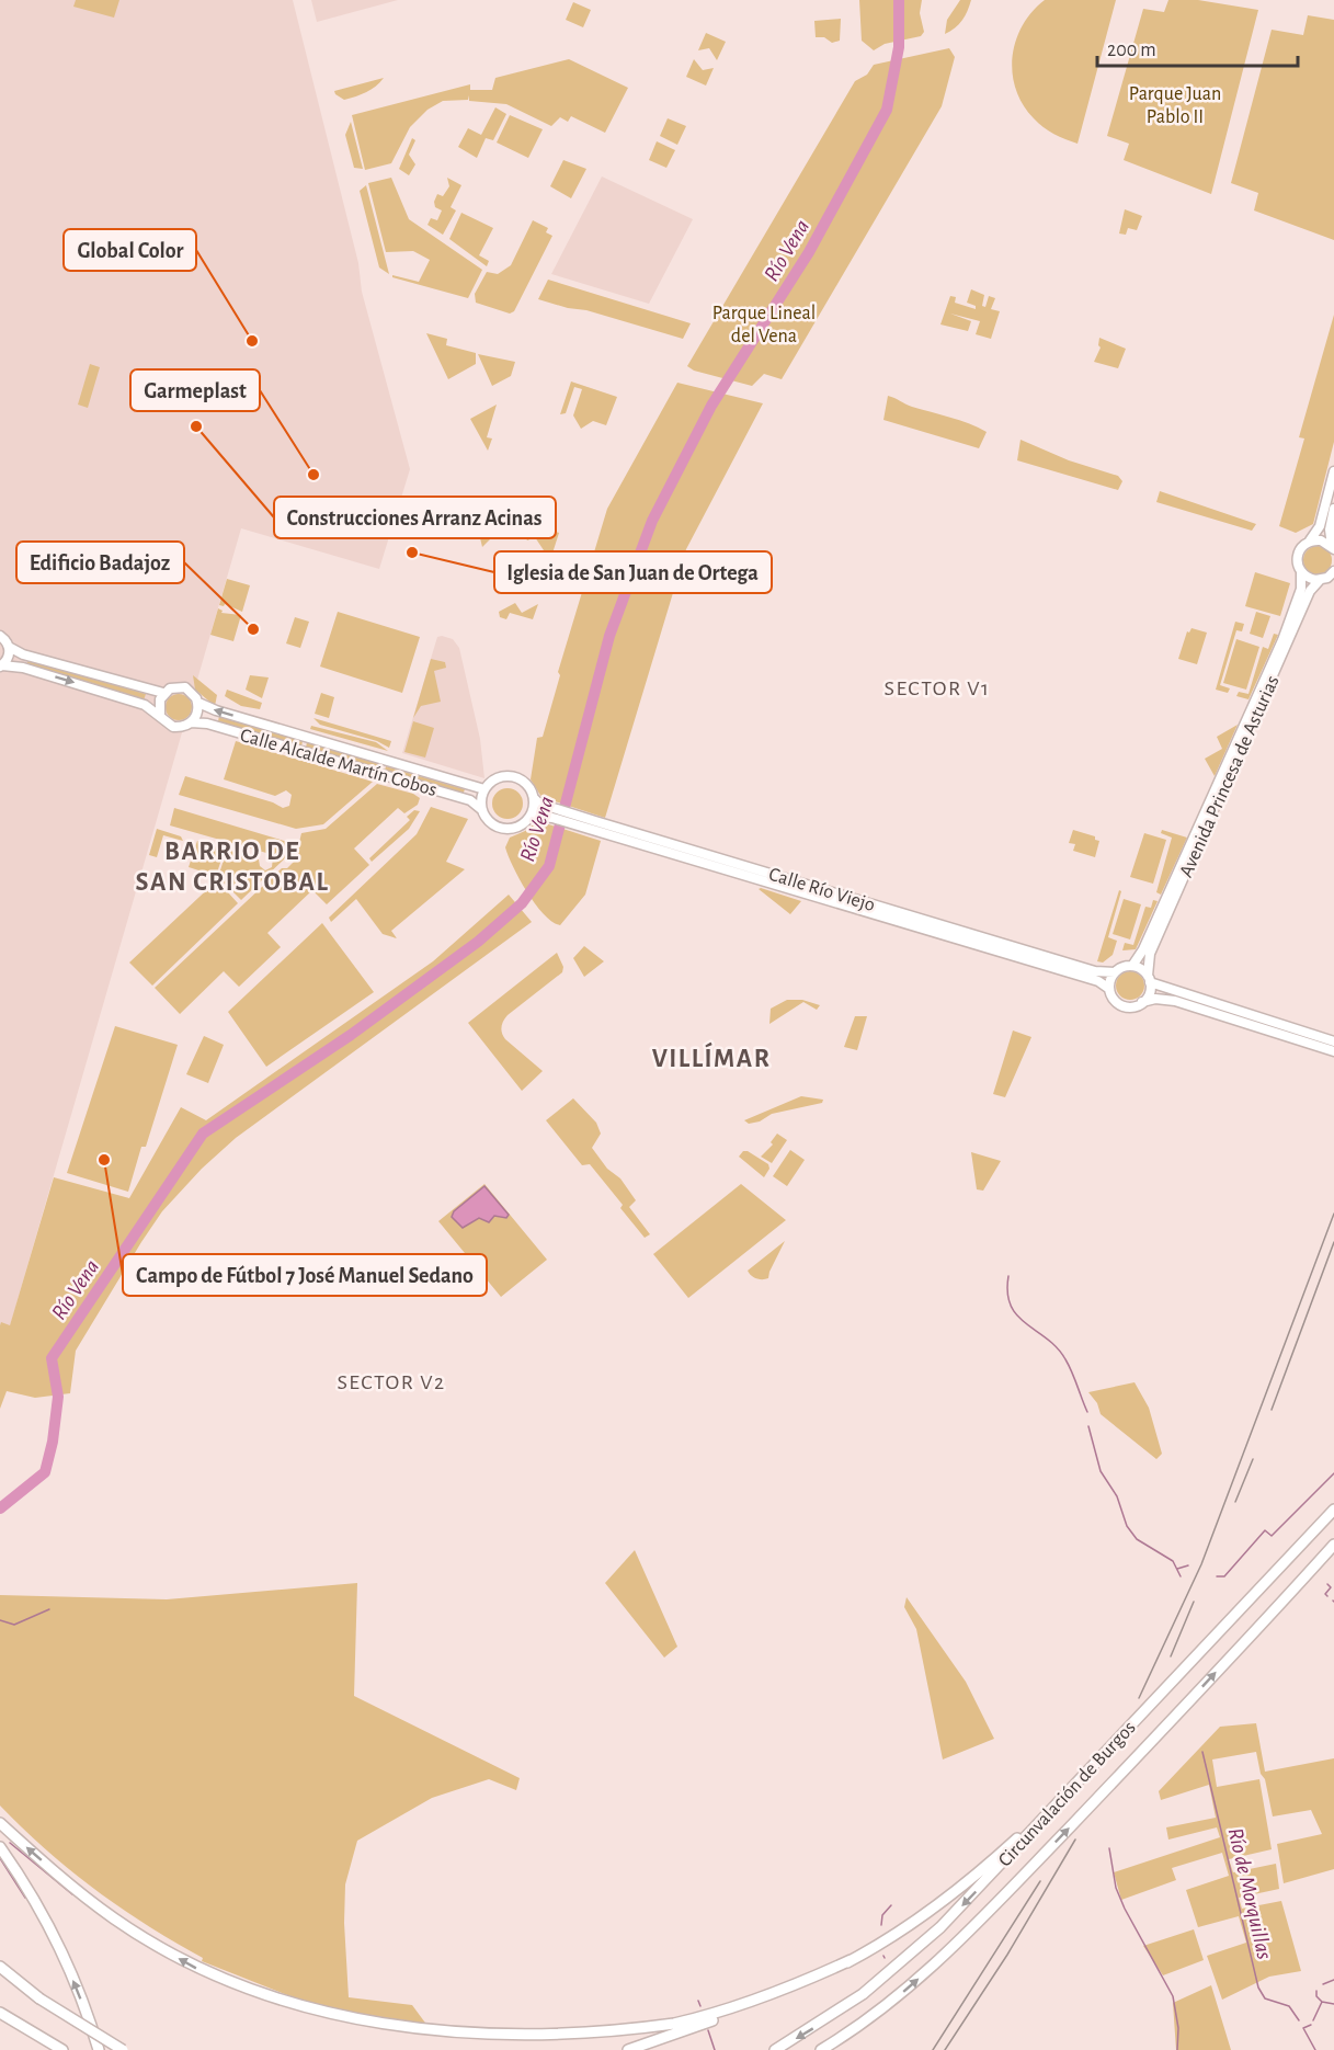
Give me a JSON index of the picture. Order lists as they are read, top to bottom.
{
  "streets": {
    "highway": ["Circunvalación de Burgos"],
    "main road": ["Calle Alcalde Martín Cobos", "Avenida Princesa de Asturias", "Calle Río Viejo"]
  },
  "crossings": [
    ["Calle Alcalde Martín Cobos", "Calle Río Viejo"],
    ["Avenida Princesa de Asturias", "Calle Río Viejo"]
  ],
  "districts": [
    "SECTOR V1",
    "BARRIO DE SAN CRISTOBAL",
    "VILLÍMAR",
    "SECTOR V2"
  ],
  "water": ["Río Vena", "Río de Morquillas"],
  "parks": ["Parque Juan Pablo II", "Parque Lineal del Vena"],
  "places": [
    "Global Color",
    "Construcciones Arranz Acinas",
    "Garmeplast",
    "Iglesia de San Juan de Ortega",
    "Edificio Badajoz",
    "Campo de Fútbol 7 José Manuel Sedano"
  ],
  "scale_bar": "200 m"
}
